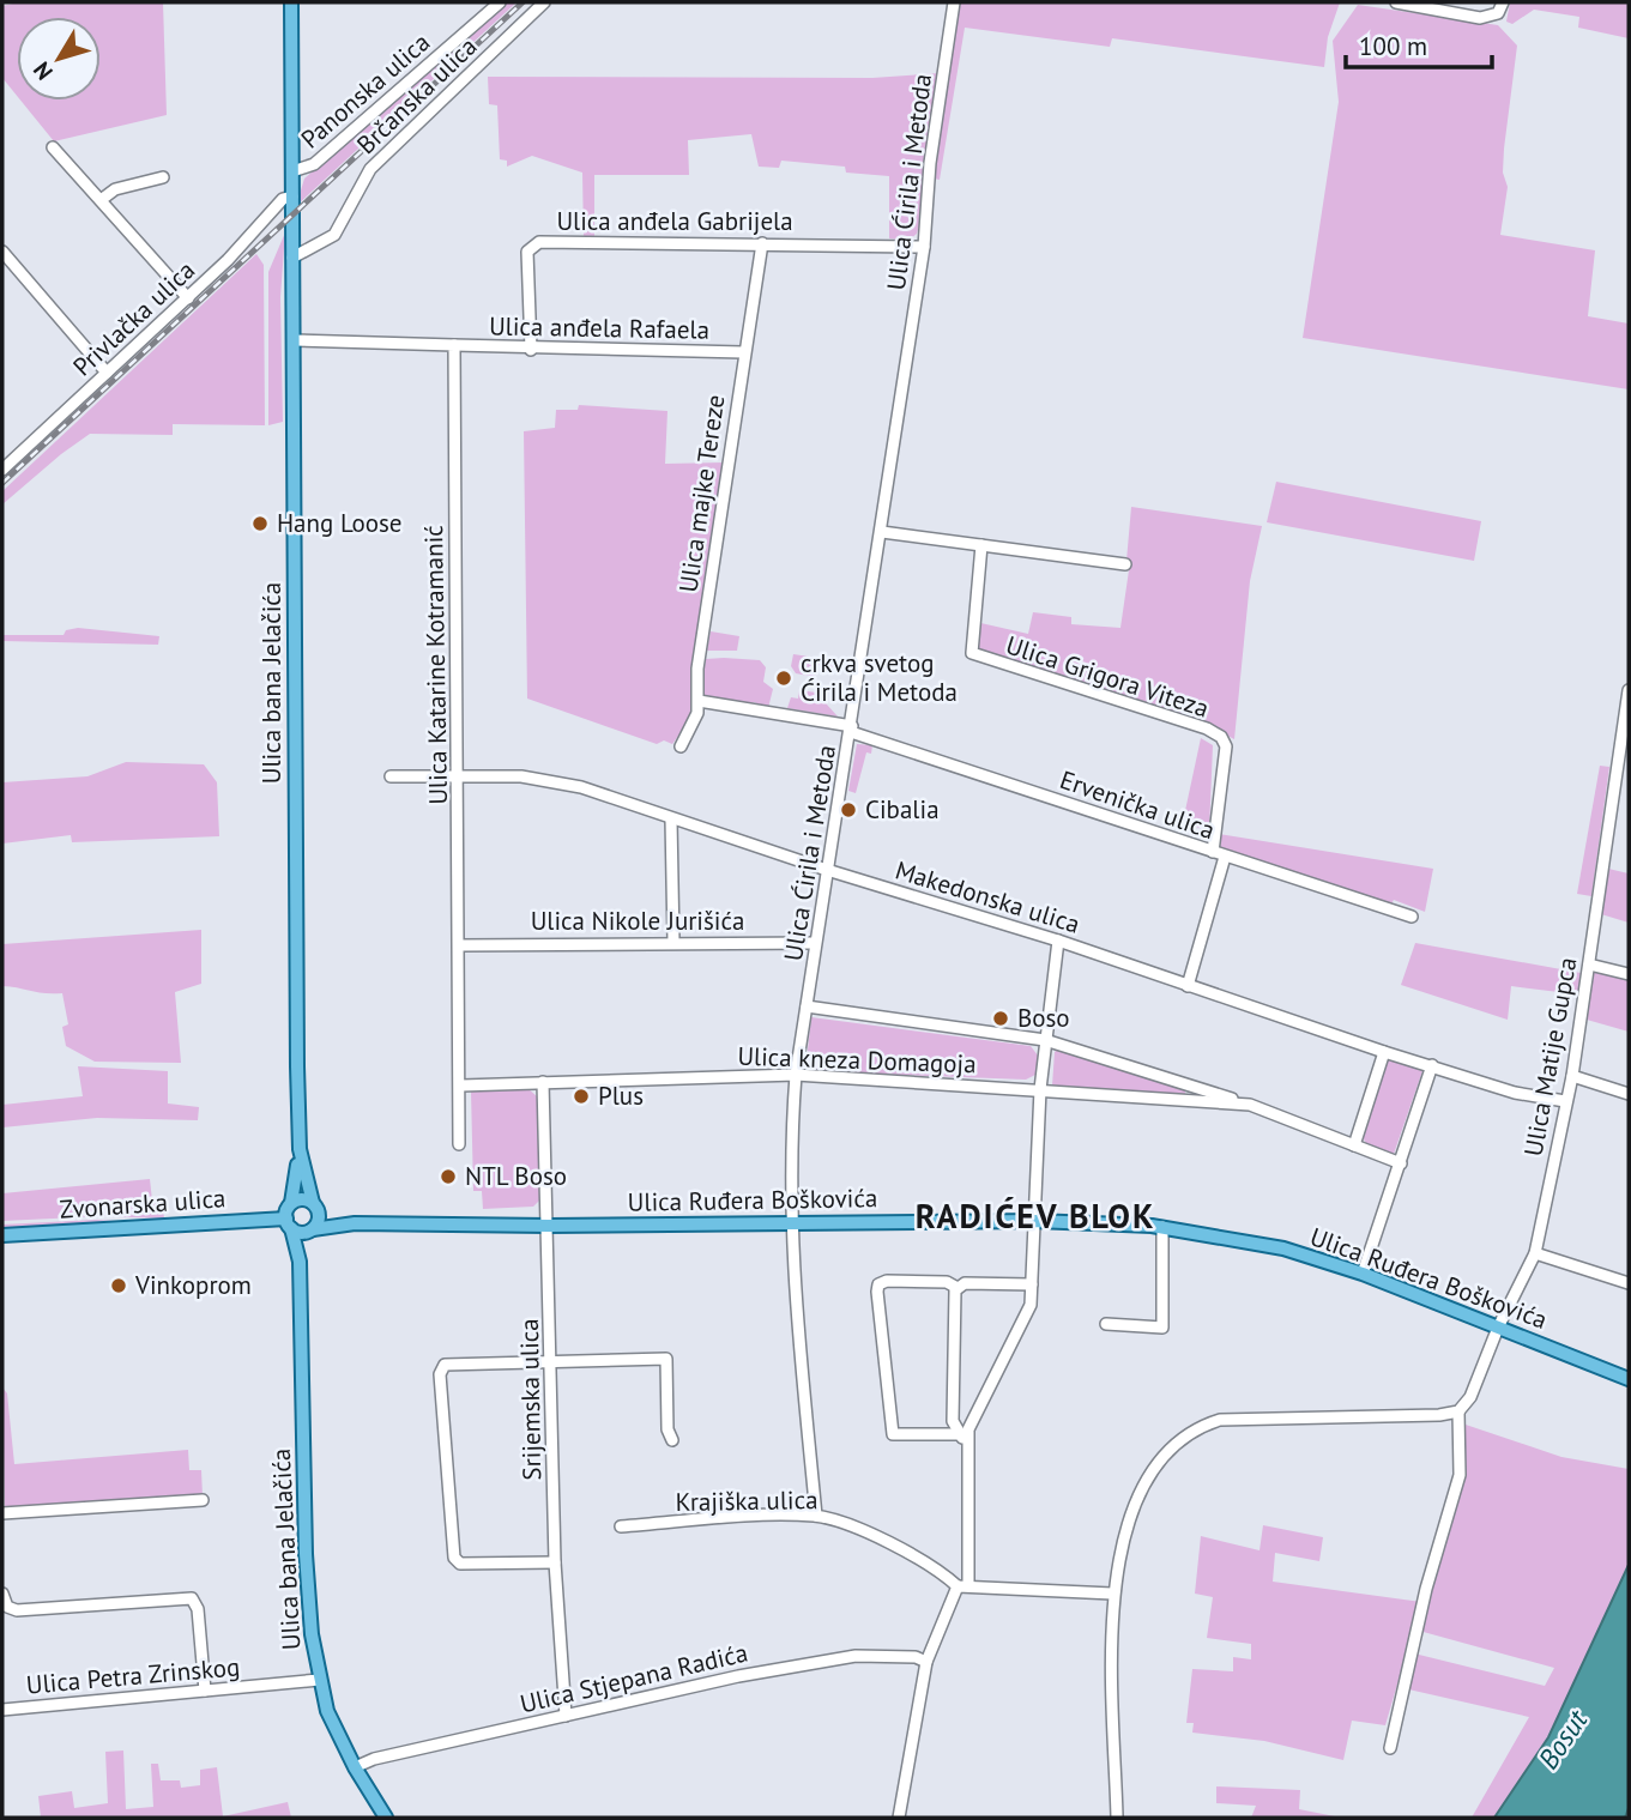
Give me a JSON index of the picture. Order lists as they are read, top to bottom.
{
  "streets": {
    "main road": ["Ulica bana Jelačića", "Ulica Ruđera Boškovića", "Zvonarska ulica"],
    "street": [
      "Panonska ulica",
      "Brčanska ulica",
      "Ulica Ćirila i Metoda",
      "Ulica anđela Gabrijela",
      "Privlačka ulica",
      "Ulica anđela Rafaela",
      "Ulica majke Tereze",
      "Ulica Katarine Kotramanić",
      "Ulica Grigora Viteza",
      "Ervenička ulica",
      "Makedonska ulica",
      "Ulica Nikole Jurišića",
      "Ulica Matije Gupca",
      "Ulica kneza Domagoja",
      "Srijemska ulica",
      "Krajiška ulica",
      "Ulica Petra Zrinskog",
      "Ulica Stjepana Radića"
    ]
  },
  "crossings": [
    ["Panonska ulica", "Ulica bana Jelačića"],
    ["Brčanska ulica", "Ulica bana Jelačića"],
    ["Ulica Ćirila i Metoda", "Ulica anđela Gabrijela"],
    ["Ulica Ćirila i Metoda", "Ervenička ulica"],
    ["Ulica Ćirila i Metoda", "Makedonska ulica"],
    ["Ulica Ćirila i Metoda", "Ulica Nikole Jurišića"],
    ["Ulica Ćirila i Metoda", "Ulica kneza Domagoja"],
    ["Ulica Ćirila i Metoda", "Ulica Ruđera Boškovića"],
    ["Ulica Ćirila i Metoda", "Krajiška ulica"],
    ["Ulica anđela Gabrijela", "Ulica anđela Rafaela"],
    ["Ulica anđela Gabrijela", "Ulica majke Tereze"],
    ["Privlačka ulica", "Ulica bana Jelačića"],
    ["Ulica anđela Rafaela", "Ulica majke Tereze"],
    ["Ulica anđela Rafaela", "Ulica Katarine Kotramanić"],
    ["Ulica majke Tereze", "Ervenička ulica"],
    ["Ulica Katarine Kotramanić", "Makedonska ulica"],
    ["Ulica Katarine Kotramanić", "Ulica Nikole Jurišića"],
    ["Ulica Katarine Kotramanić", "Ulica kneza Domagoja"],
    ["Ulica Grigora Viteza", "Ervenička ulica"],
    ["Ulica bana Jelačića", "Ulica Ruđera Boškovića"],
    ["Ulica bana Jelačića", "Zvonarska ulica"],
    ["Ulica bana Jelačića", "Ulica Petra Zrinskog"],
    ["Ulica bana Jelačića", "Ulica Stjepana Radića"],
    ["Makedonska ulica", "Ulica Matije Gupca"],
    ["Ulica Matije Gupca", "Ulica Ruđera Boškovića"],
    ["Ulica kneza Domagoja", "Srijemska ulica"],
    ["Ulica Ruđera Boškovića", "Zvonarska ulica"],
    ["Ulica Ruđera Boškovića", "Srijemska ulica"],
    ["Srijemska ulica", "Ulica Stjepana Radića"]
  ],
  "districts": ["RADIĆEV BLOK"],
  "water": ["Bosut"],
  "places": [
    "Hang Loose",
    "crkva svetog Ćirila i Metoda",
    "Cibalia",
    "Boso",
    "Plus",
    "NTL Boso",
    "Vinkoprom"
  ],
  "scale_bar": "100 m",
  "north": "bottom left"
}
